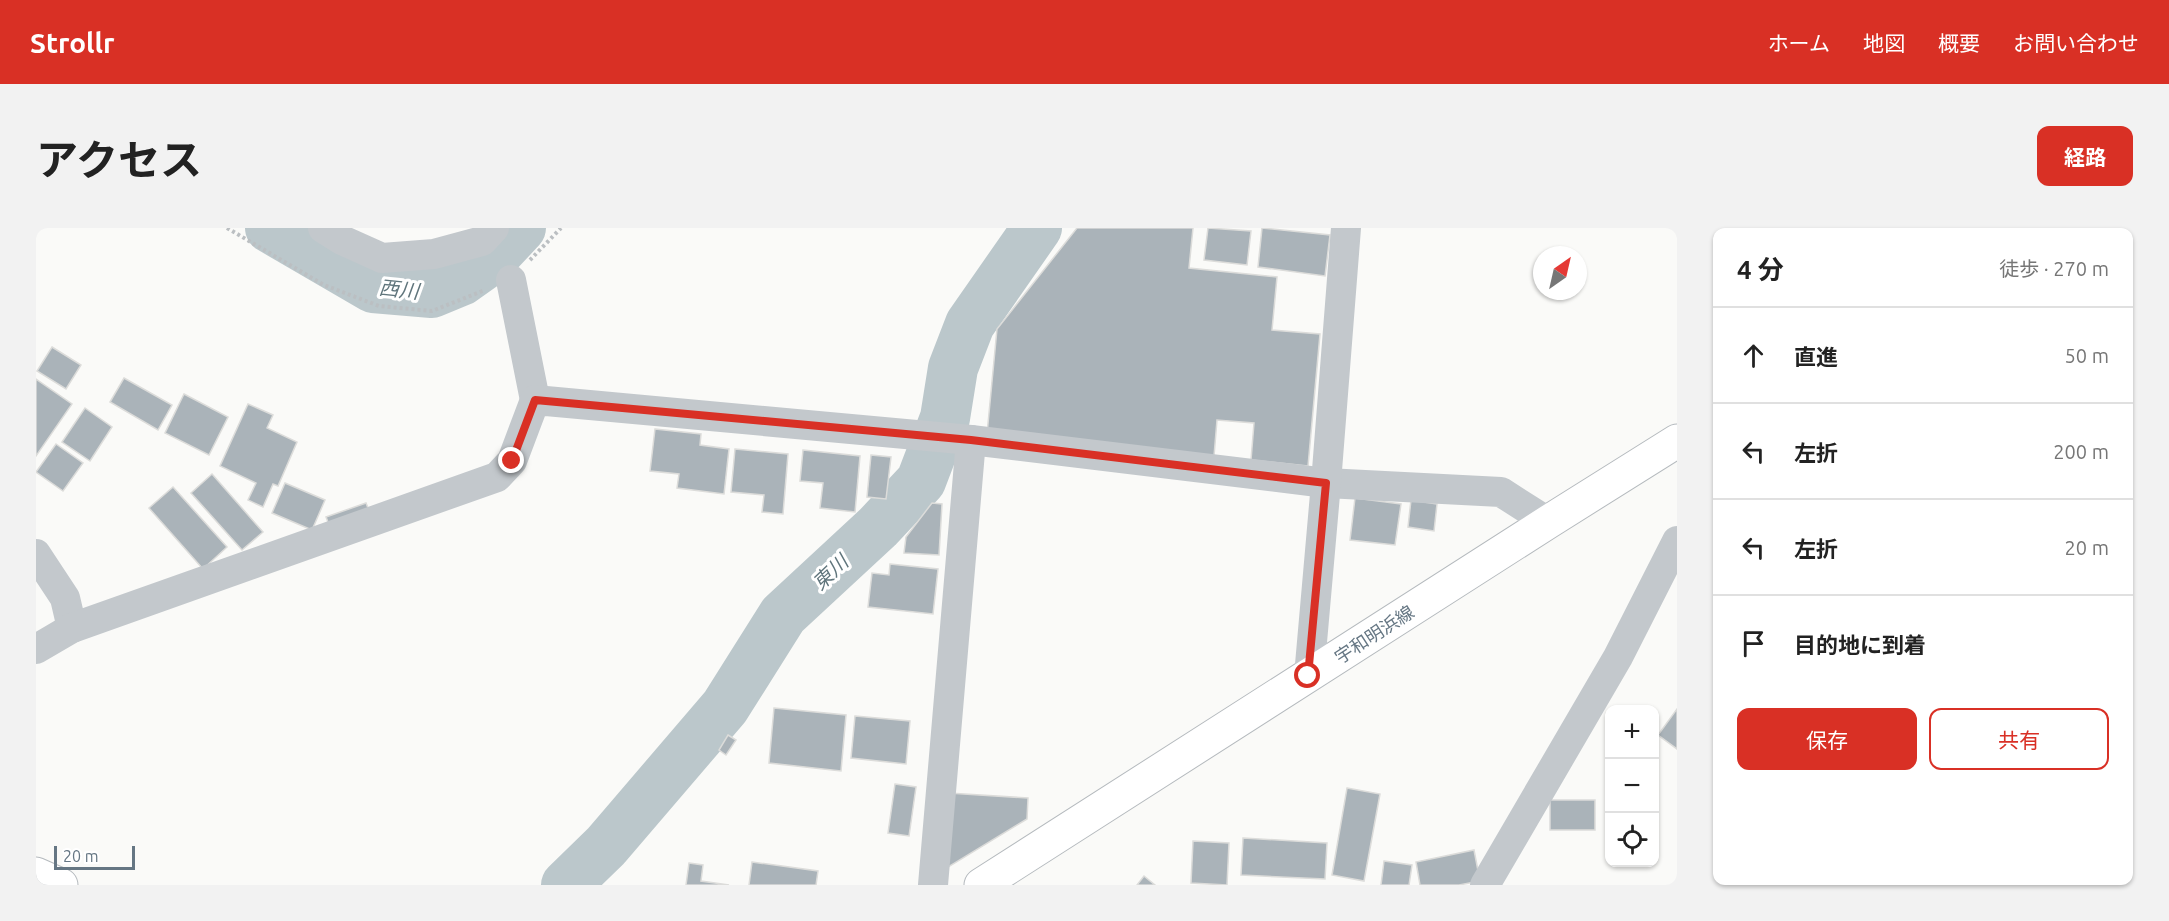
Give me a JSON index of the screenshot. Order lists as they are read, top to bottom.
{
  "streets": {
    "main road": ["宇和明浜線"]
  },
  "water": ["西川", "東川"],
  "scale_bar": "20 m",
  "north": "top right",
  "page": {
    "header": "Strollr",
    "nav": [
      "ホーム",
      "地図",
      "概要",
      "お問い合わせ"
    ],
    "title": "アクセス",
    "buttons": [
      "経路",
      ["保存", "共有"]
    ],
    "heading": ["4 分", "徒歩 · 270 m"],
    "list": [
      ["直進", "50 m"],
      ["左折", "200 m"],
      ["左折", "20 m"],
      "目的地に到着"
    ],
    "map_buttons": ["+", "−"],
    "scale": "20 m"
  }
}
